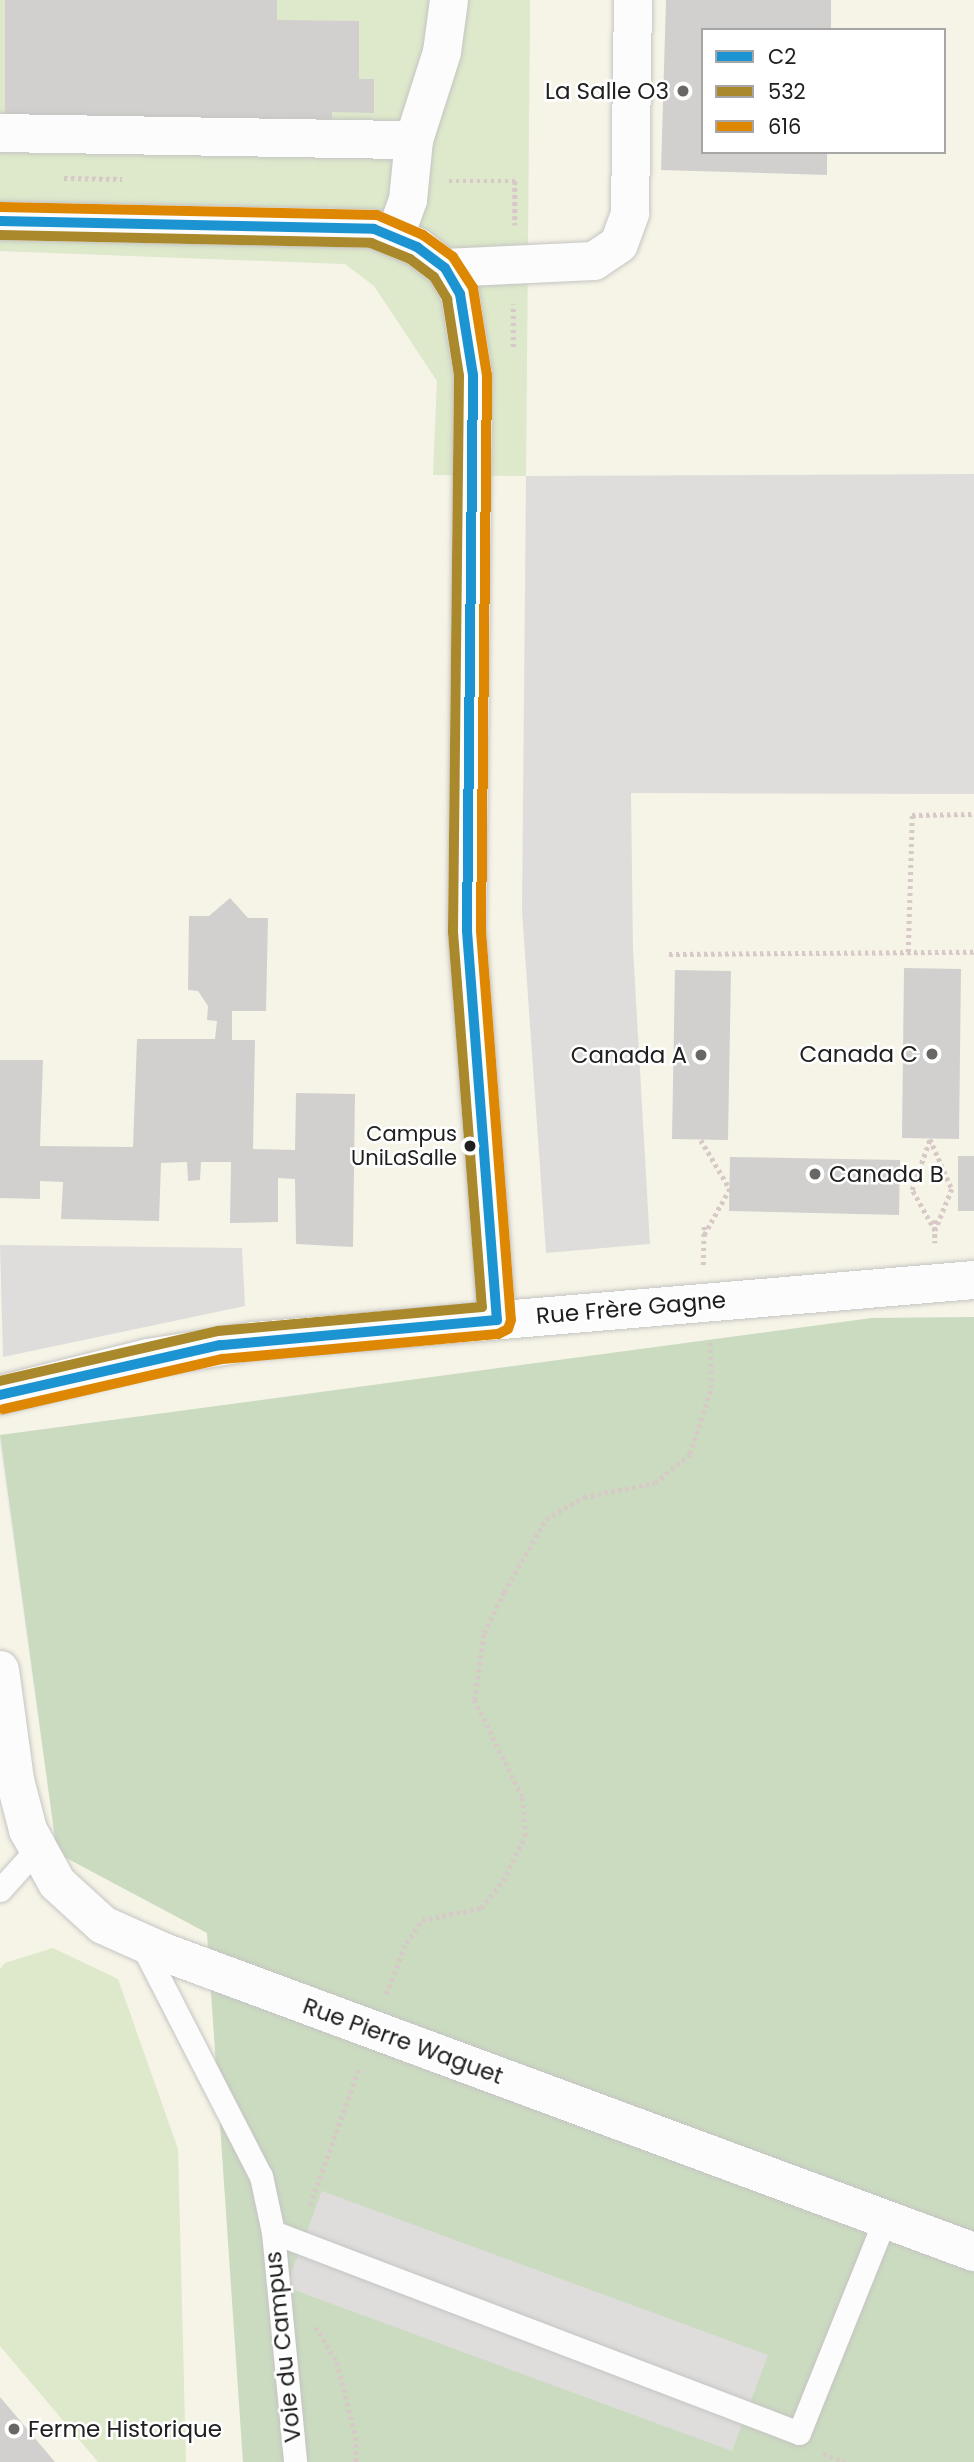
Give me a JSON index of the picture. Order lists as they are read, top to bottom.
{
  "streets": {
    "street": ["Rue Frère Gagne", "Rue Pierre Waguet"],
    "lane": ["Voie du Campus"]
  },
  "crossings": [
    ["Rue Pierre Waguet", "Voie du Campus"]
  ],
  "places": [
    "La Salle O3",
    "Canada C",
    "Canada A",
    "Campus UniLaSalle",
    "Canada B",
    "Ferme Historique"
  ],
  "lines": ["transit line 616", "transit line C2", "transit line 532"],
  "legend": ["C2", "532", "616"]
}
